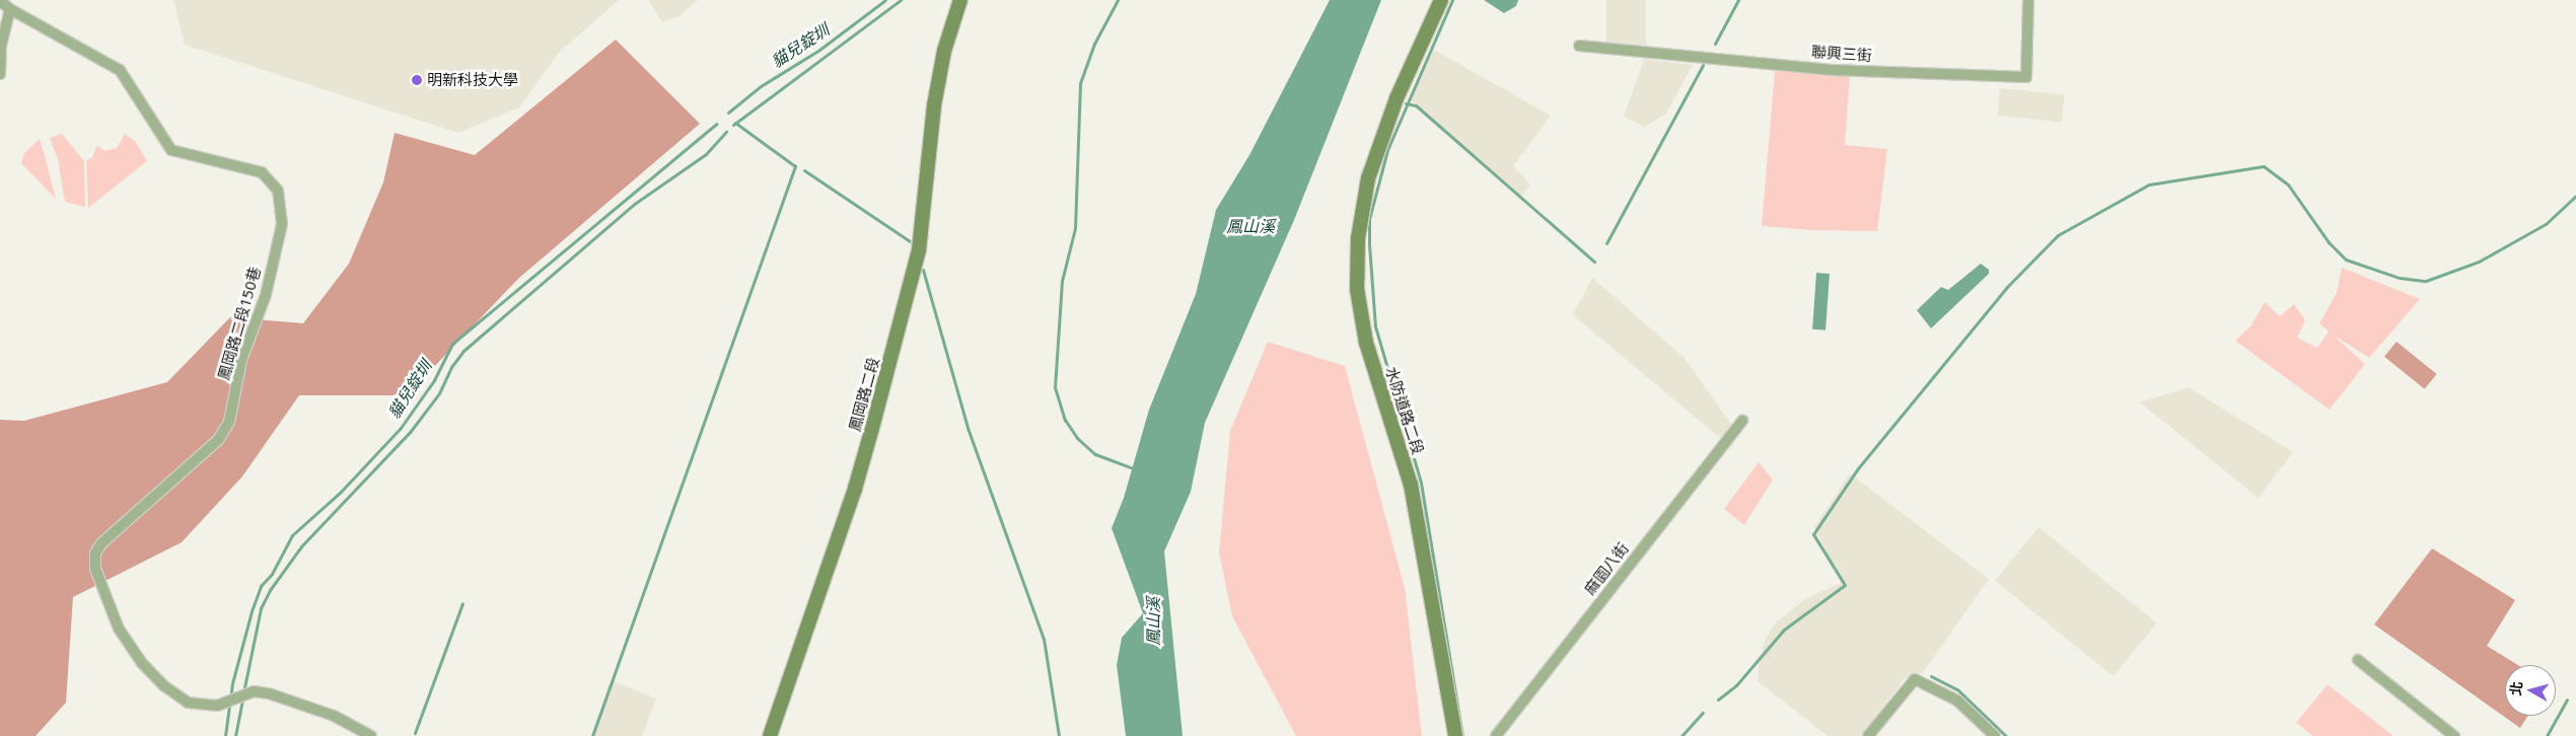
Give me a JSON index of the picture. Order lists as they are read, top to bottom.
{
  "streets": {
    "street": [
      "聯興三街",
      "鳳岡路二段150巷",
      "鳳岡路二段",
      "水防道路二段",
      "麻園八街"
    ]
  },
  "water": ["貓兒錠圳", "鳳山溪"],
  "places": ["明新科技大學"],
  "north": "left"
}
